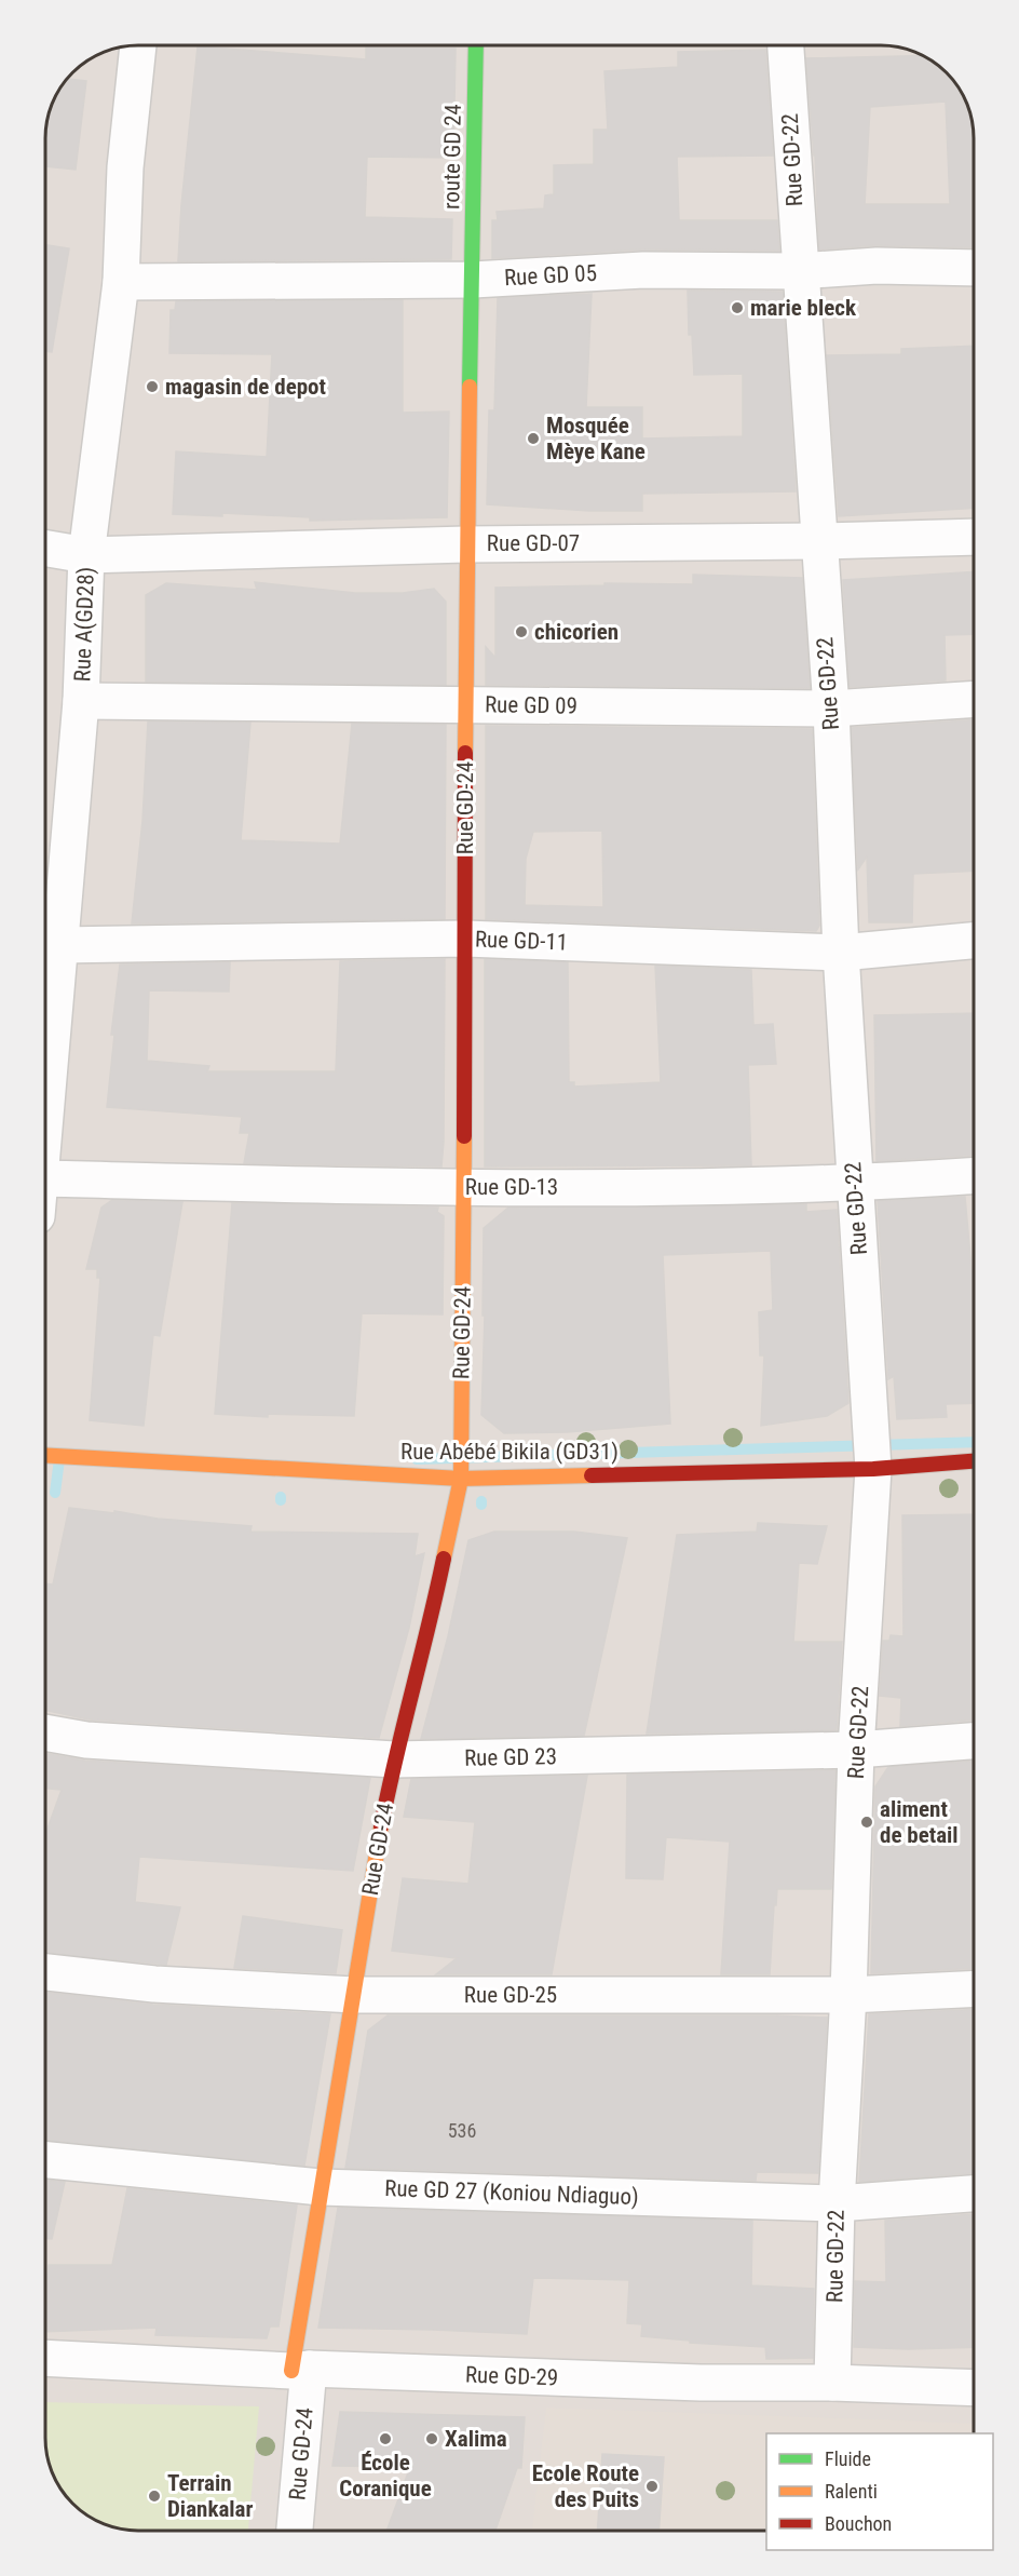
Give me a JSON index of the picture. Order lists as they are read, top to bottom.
{
  "streets": {
    "street": [
      "route GD 24",
      "Rue GD-22",
      "Rue GD 05",
      "Rue GD-07",
      "Rue A(GD28)",
      "Rue GD 09",
      "Rue GD-24",
      "Rue GD-11",
      "Rue GD-13",
      "Rue Abébé Bikila (GD31)",
      "Rue GD 23",
      "Rue GD-25",
      "Rue GD 27 (Koniou Ndiaguo)",
      "Rue GD-29"
    ]
  },
  "crossings": [
    ["route GD 24", "Rue GD 05"],
    ["route GD 24", "Rue GD-24"],
    ["Rue GD-22", "Rue GD 05"],
    ["Rue GD-22", "Rue GD-07"],
    ["Rue GD-22", "Rue GD 09"],
    ["Rue GD-22", "Rue GD-11"],
    ["Rue GD-22", "Rue GD-13"],
    ["Rue GD-22", "Rue Abébé Bikila (GD31)"],
    ["Rue GD-22", "Rue GD 23"],
    ["Rue GD-22", "Rue GD-25"],
    ["Rue GD-22", "Rue GD 27 (Koniou Ndiaguo)"],
    ["Rue GD-22", "Rue GD-29"],
    ["Rue GD 05", "Rue A(GD28)"],
    ["Rue GD 05", "Rue GD-24"],
    ["Rue GD-07", "Rue A(GD28)"],
    ["Rue GD-07", "Rue GD-24"],
    ["Rue A(GD28)", "Rue GD 09"],
    ["Rue A(GD28)", "Rue GD-11"],
    ["Rue GD 09", "Rue GD-24"],
    ["Rue GD-24", "Rue GD-11"],
    ["Rue GD-24", "Rue GD-13"],
    ["Rue GD-24", "Rue Abébé Bikila (GD31)"],
    ["Rue GD-24", "Rue GD 23"],
    ["Rue GD-24", "Rue GD-25"],
    ["Rue GD-24", "Rue GD 27 (Koniou Ndiaguo)"],
    ["Rue GD-24", "Rue GD-29"]
  ],
  "places": [
    "marie bleck",
    "magasin de depot",
    "Mosquée Mèye Kane",
    "chicorien",
    "aliment de betail",
    "École Coranique",
    "Xalima",
    "Ecole Route des Puits",
    "Terrain Diankalar"
  ],
  "house_numbers": ["536"],
  "legend": ["Fluide", "Ralenti", "Bouchon"]
}
